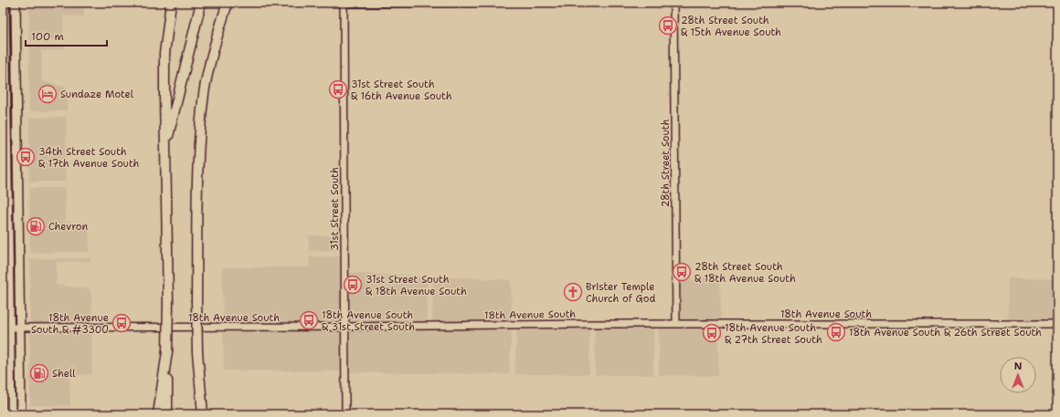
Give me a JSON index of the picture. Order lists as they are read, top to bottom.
{
  "streets": {
    "street": ["28th Street South", "31st Street South", "18th Avenue South"]
  },
  "crossings": [
    ["28th Street South", "18th Avenue South"],
    ["31st Street South", "18th Avenue South"]
  ],
  "places": {
    "bus stop": [
      "28th Street South & 15th Avenue South",
      "31st Street South & 16th Avenue South",
      "34th Street South & 17th Avenue South",
      "28th Street South & 18th Avenue South",
      "31st Street South & 18th Avenue South",
      "18th Avenue South & 31st Street South",
      "18th Avenue South & #3300",
      "18th Avenue South & 26th Street South",
      "18th Avenue South & 27th Street South"
    ],
    "hotel": ["Sundaze Motel"],
    "fuel station": ["Chevron", "Shell"],
    "church": ["Brister Temple Church of God"]
  },
  "scale_bar": "100 m",
  "north": "top"
}
